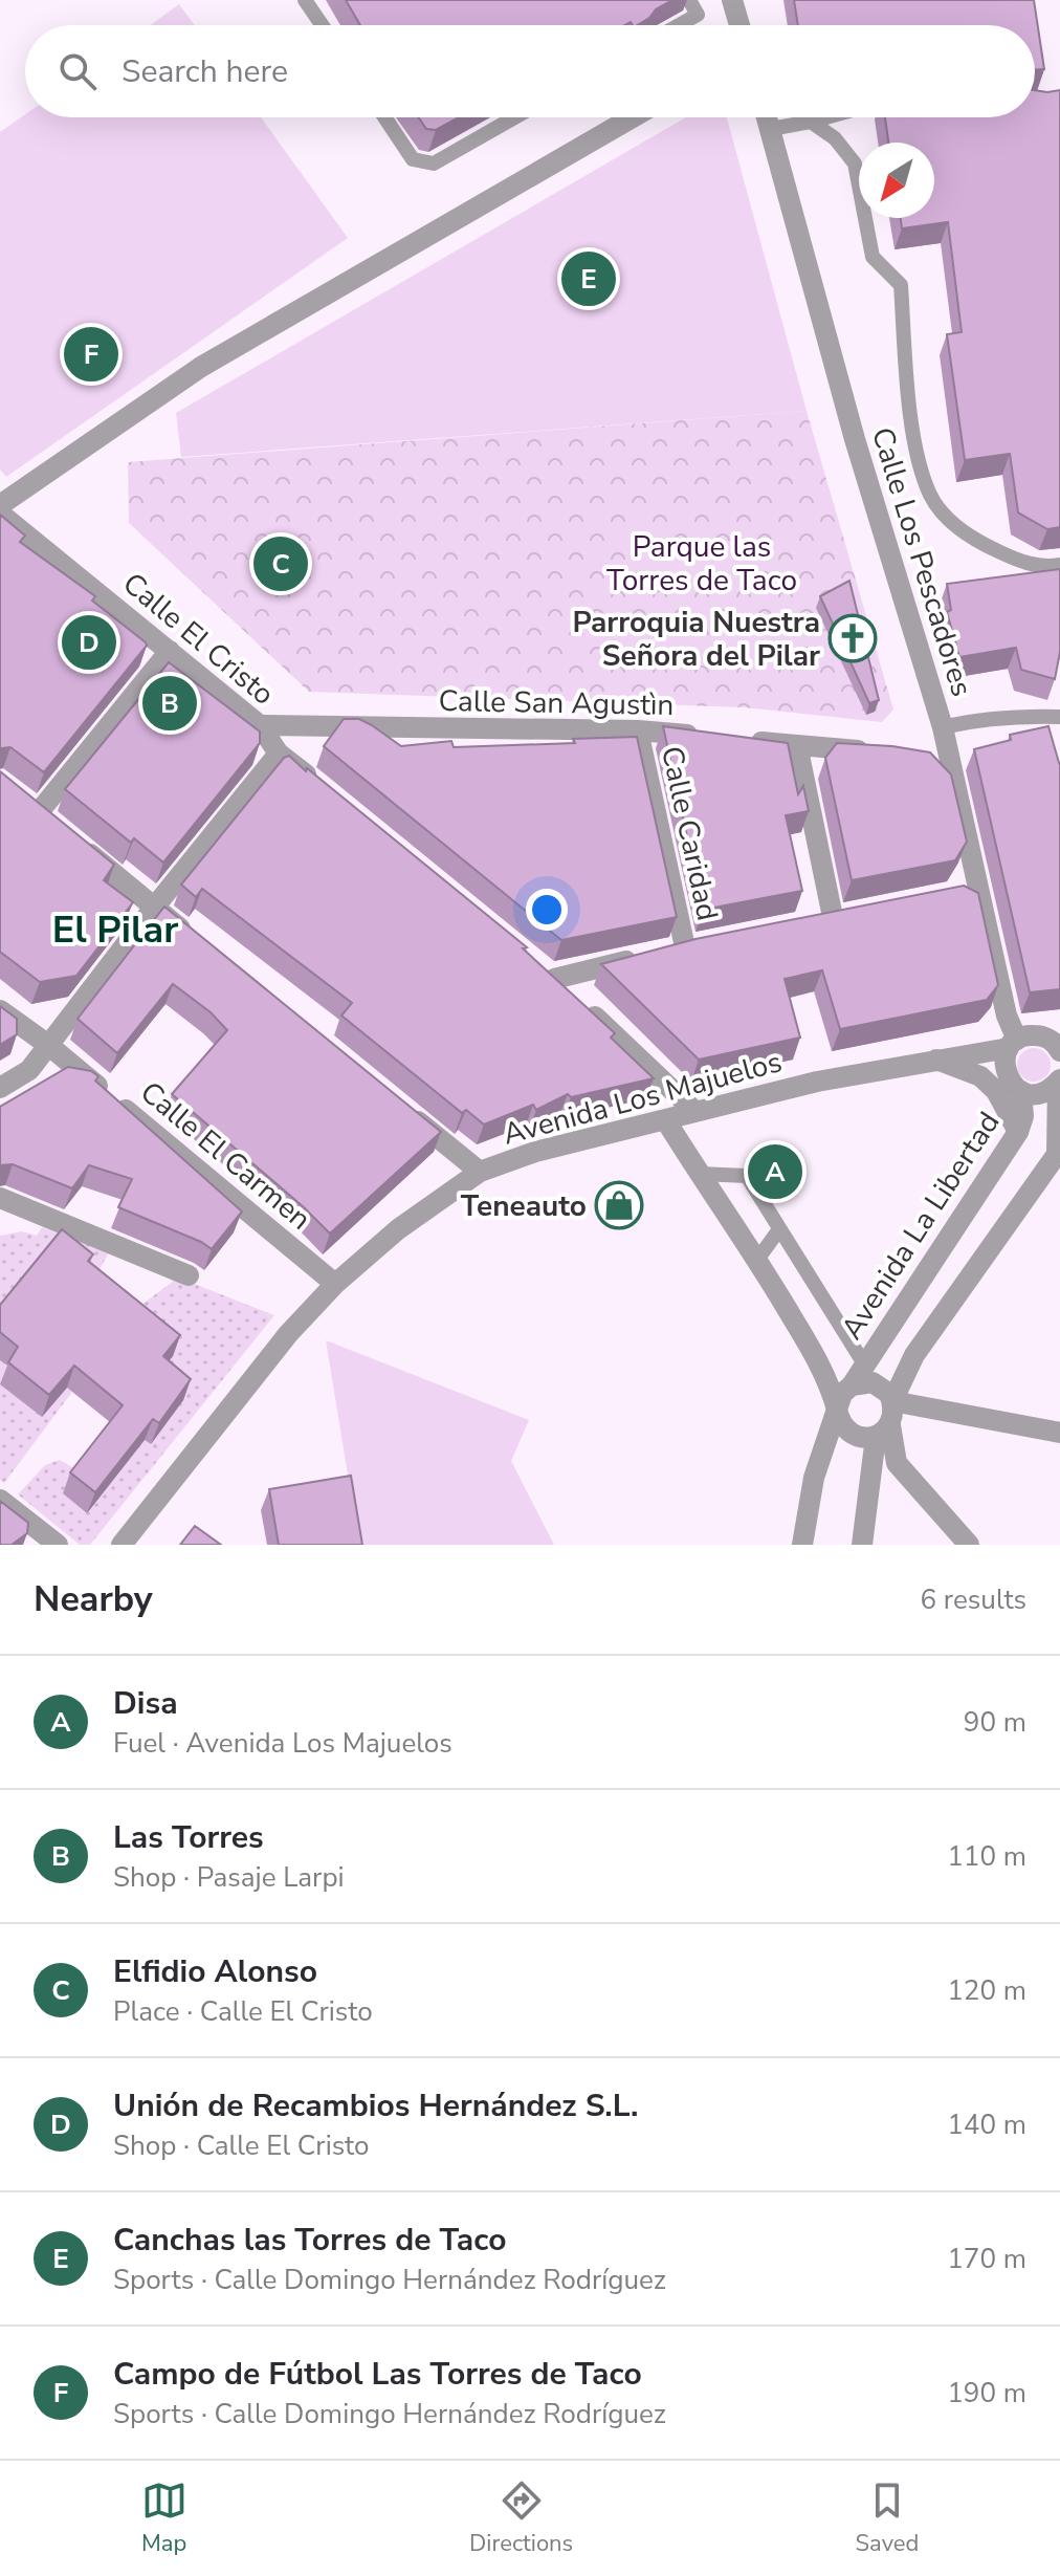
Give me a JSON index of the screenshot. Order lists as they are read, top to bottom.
{
  "streets": {
    "street": [
      "Calle Los Pescadores",
      "Calle El Cristo",
      "Calle San Agustìn",
      "Calle Caridad",
      "Avenida Los Majuelos",
      "Calle El Carmen",
      "Avenida La Libertad"
    ]
  },
  "crossings": [
    ["Calle Los Pescadores", "Avenida Los Majuelos"],
    ["Calle El Cristo", "Calle San Agustìn"],
    ["Calle San Agustìn", "Calle Caridad"],
    ["Avenida Los Majuelos", "Calle El Carmen"]
  ],
  "districts": ["El Pilar"],
  "parks": ["Parque las Torres de Taco"],
  "places": {
    "church": ["Parroquia Nuestra Señora del Pilar"],
    "shop": ["Teneauto"]
  },
  "north": "bottom left",
  "page": {
    "search": "Search here",
    "pins": [
      "E",
      "F",
      "C",
      "D",
      "B",
      "A"
    ],
    "heading": ["Nearby", "6 results"],
    "list": [
      {
        "mark": "A",
        "name": "Disa",
        "note": "Fuel · Avenida Los Majuelos",
        "value": "90 m"
      },
      {
        "mark": "B",
        "name": "Las Torres",
        "note": "Shop · Pasaje Larpi",
        "value": "110 m"
      },
      {
        "mark": "C",
        "name": "Elfidio Alonso",
        "note": "Place · Calle El Cristo",
        "value": "120 m"
      },
      {
        "mark": "D",
        "name": "Unión de Recambios Hernández S.L.",
        "note": "Shop · Calle El Cristo",
        "value": "140 m"
      },
      {
        "mark": "E",
        "name": "Canchas las Torres de Taco",
        "note": "Sports · Calle Domingo Hernández Rodríguez",
        "value": "170 m"
      },
      {
        "mark": "F",
        "name": "Campo de Fútbol Las Torres de Taco",
        "note": "Sports · Calle Domingo Hernández Rodríguez",
        "value": "190 m"
      }
    ],
    "nav": ["Map", "Directions", "Saved"]
  }
}
